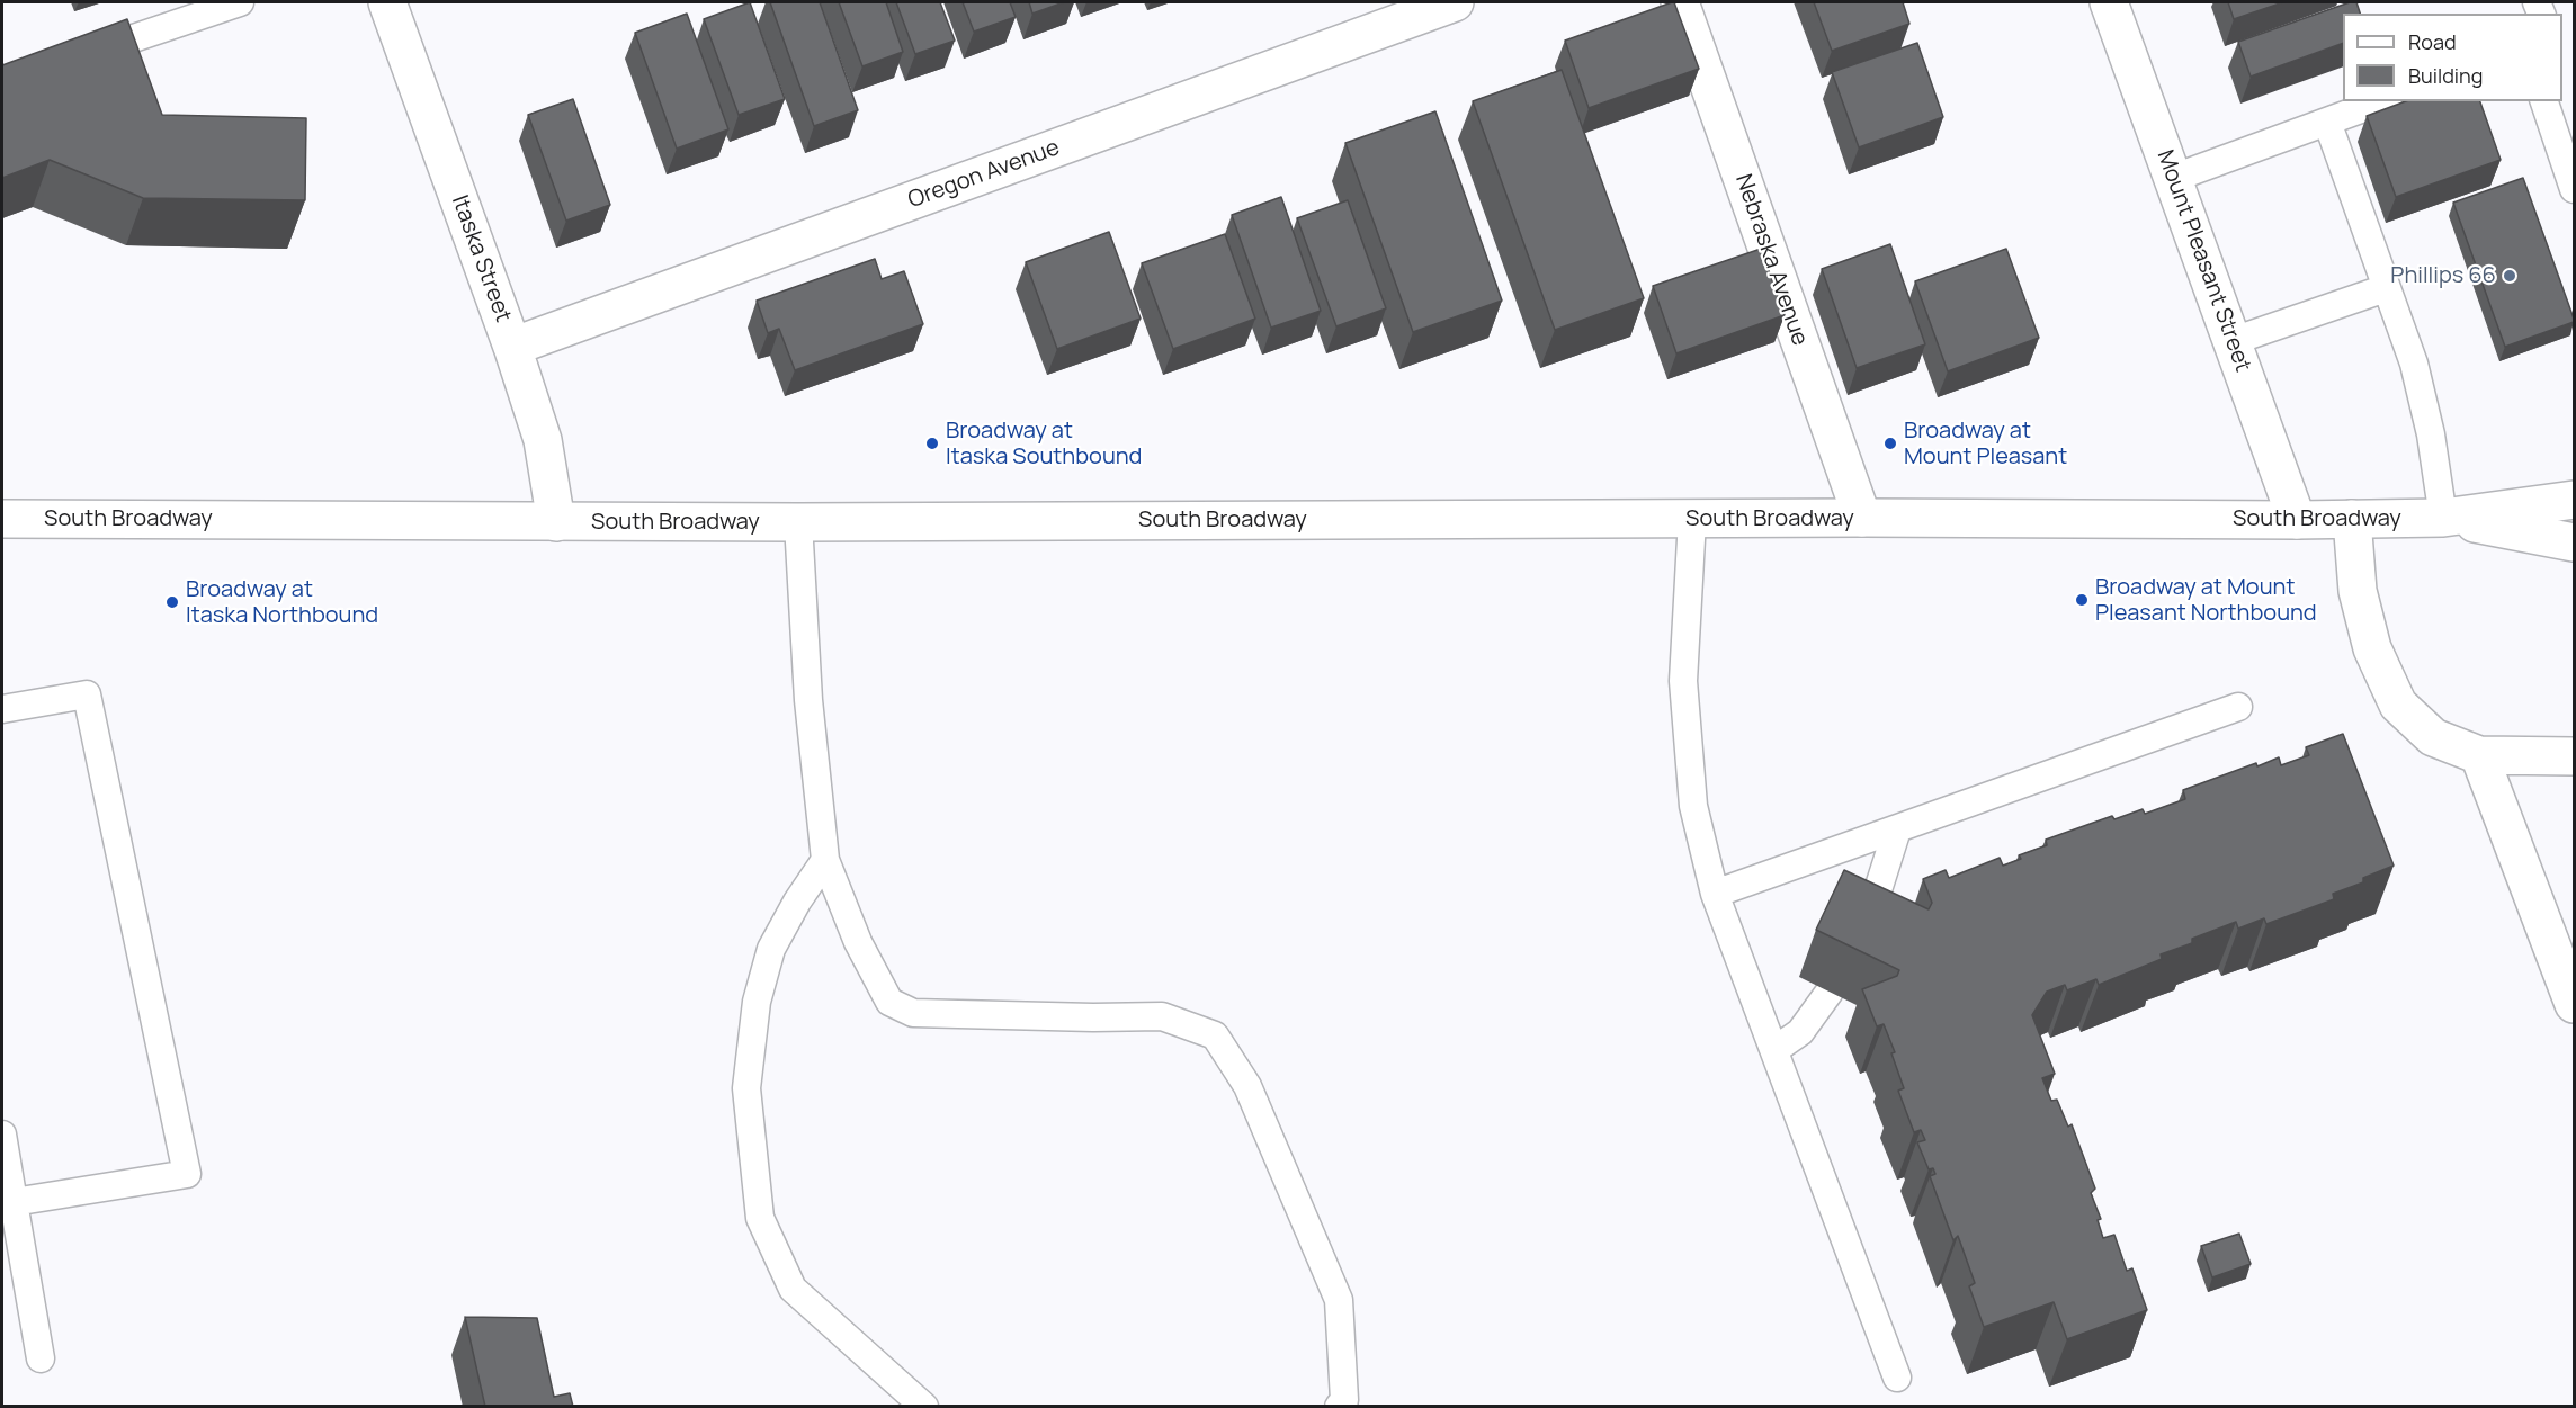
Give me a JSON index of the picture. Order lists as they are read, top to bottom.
{
  "streets": {
    "street": [
      "Oregon Avenue",
      "Itaska Street",
      "Nebraska Avenue",
      "Mount Pleasant Street",
      "South Broadway"
    ]
  },
  "crossings": [
    ["Oregon Avenue", "Itaska Street"],
    ["Itaska Street", "South Broadway"],
    ["Nebraska Avenue", "South Broadway"],
    ["Mount Pleasant Street", "South Broadway"]
  ],
  "places": [
    "Phillips 66",
    "Broadway at Itaska Southbound",
    "Broadway at Mount Pleasant",
    "Broadway at Mount Pleasant Northbound",
    "Broadway at Itaska Northbound"
  ],
  "legend": ["Road", "Building"]
}
